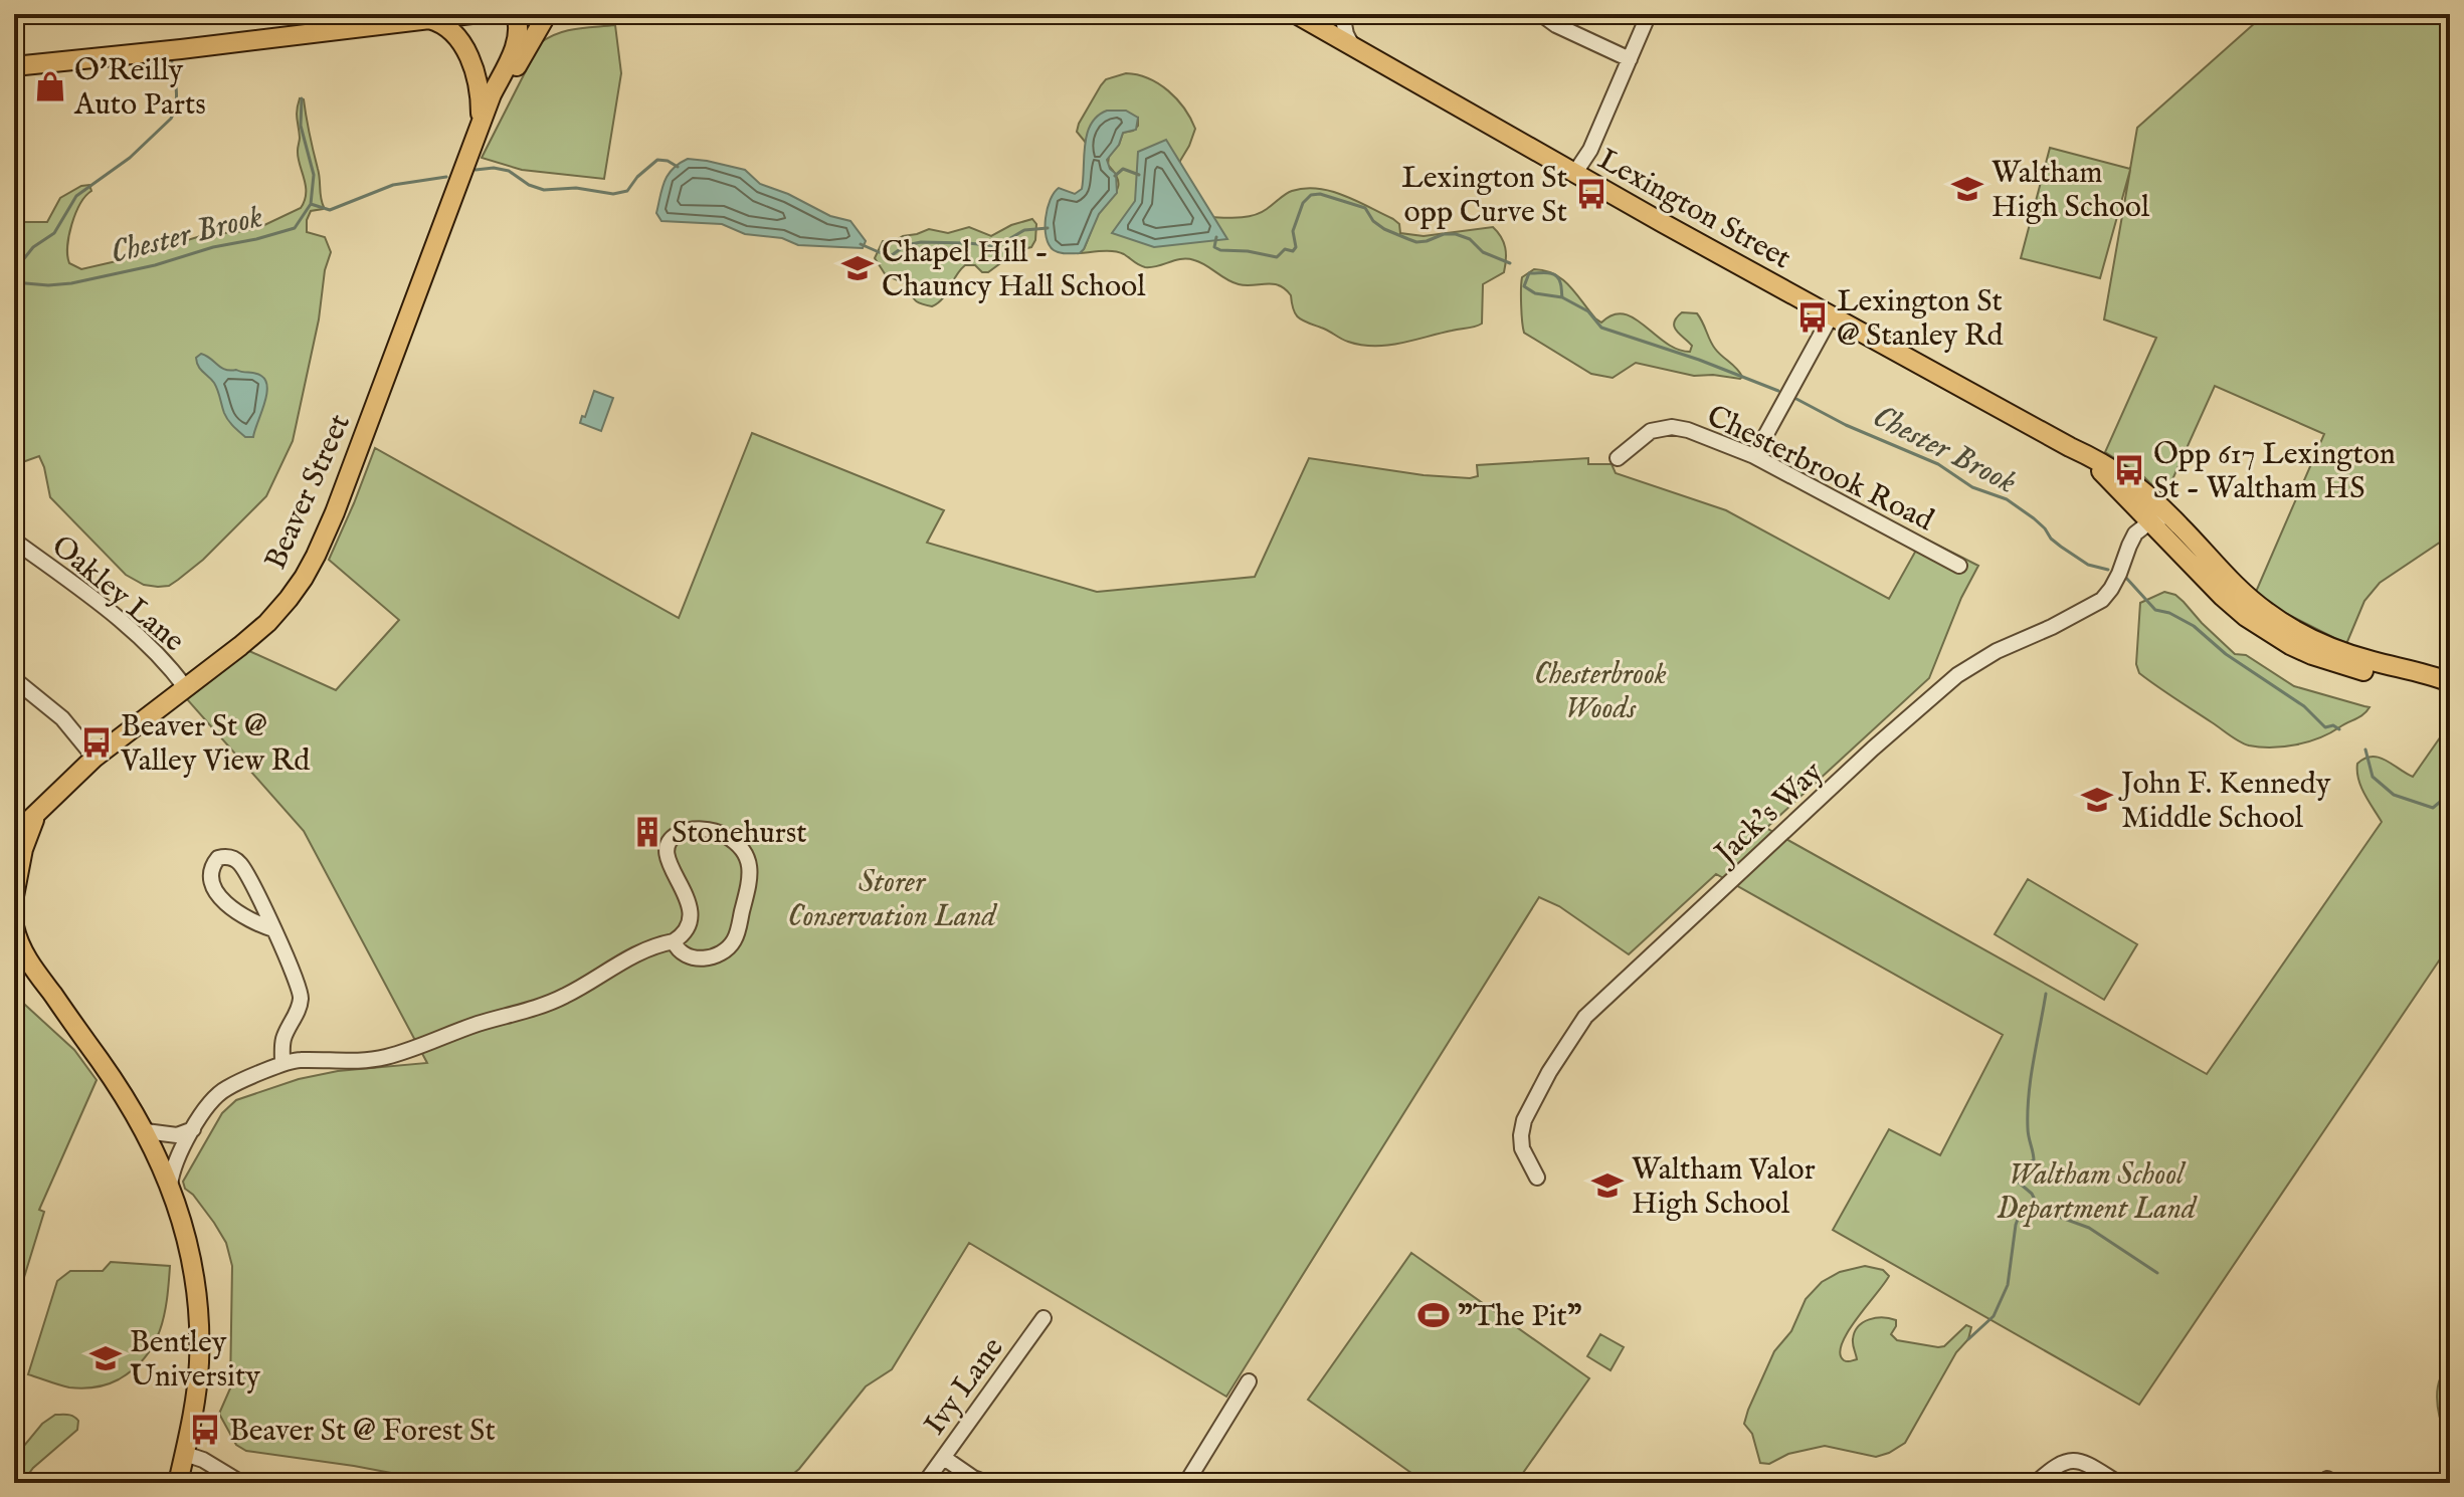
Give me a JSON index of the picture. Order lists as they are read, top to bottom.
{
  "streets": {
    "main road": ["Lexington Street", "Beaver Street"],
    "street": [
      "Chesterbrook Road",
      "Oakley Lane",
      "Jack's Way",
      "Ivy Lane"
    ]
  },
  "crossings": [
    ["Lexington Street", "Jack's Way"],
    ["Beaver Street", "Oakley Lane"]
  ],
  "water": ["Chester Brook"],
  "parks": ["Chesterbrook Woods", "Storer Conservation Land", "Waltham School Department Land"],
  "places": {
    "shop": ["O'Reilly Auto Parts"],
    "school or university": [
      "Waltham High School",
      "Chapel Hill - Chauncy Hall School",
      "John F. Kennedy Middle School",
      "Waltham Valor High School",
      "Bentley University"
    ],
    "bus stop": [
      "Lexington St opp Curve St",
      "Lexington St @ Stanley Rd",
      "Opp 617 Lexington St - Waltham HS",
      "Beaver St @ Valley View Rd",
      "Beaver St @ Forest St"
    ],
    "building": ["Stonehurst"],
    "sports": ["\"The Pit\""]
  }
}
